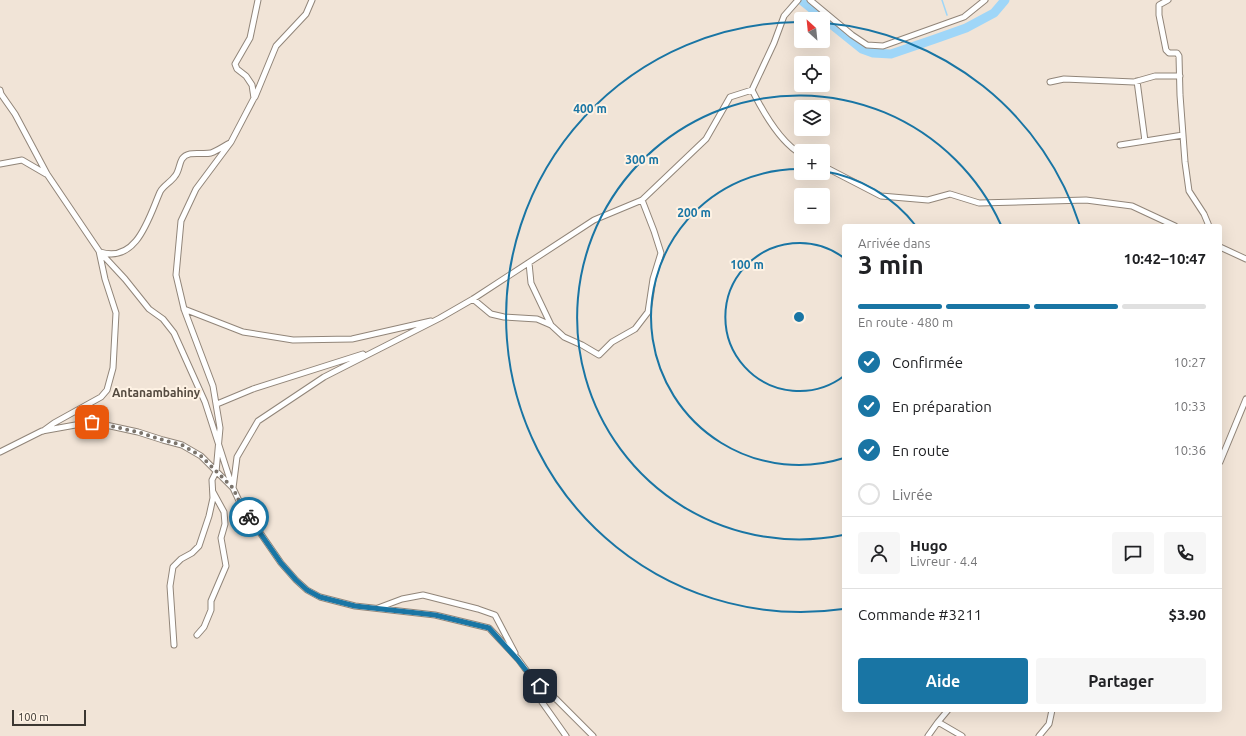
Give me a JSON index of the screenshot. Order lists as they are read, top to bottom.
{
  "districts": ["Antanambahiny"],
  "scale_bar": "100 m",
  "north": "top left",
  "page": {
    "map_buttons": ["+", "−"],
    "heading": ["3 min", "Arrivée dans", "10:42–10:47"],
    "panel": [
      "Hugo",
      "Livreur · 4.4",
      "Commande #3211",
      "$3.90"
    ],
    "bar": "En route · 480 m",
    "list": [
      ["Confirmée", "10:27"],
      ["En préparation", "10:33"],
      ["En route", "10:36"],
      "Livrée"
    ],
    "buttons": ["Aide", "Partager"],
    "scale": "100 m"
  },
  "rings": [
    "400 m",
    "300 m",
    "200 m",
    "100 m"
  ]
}
